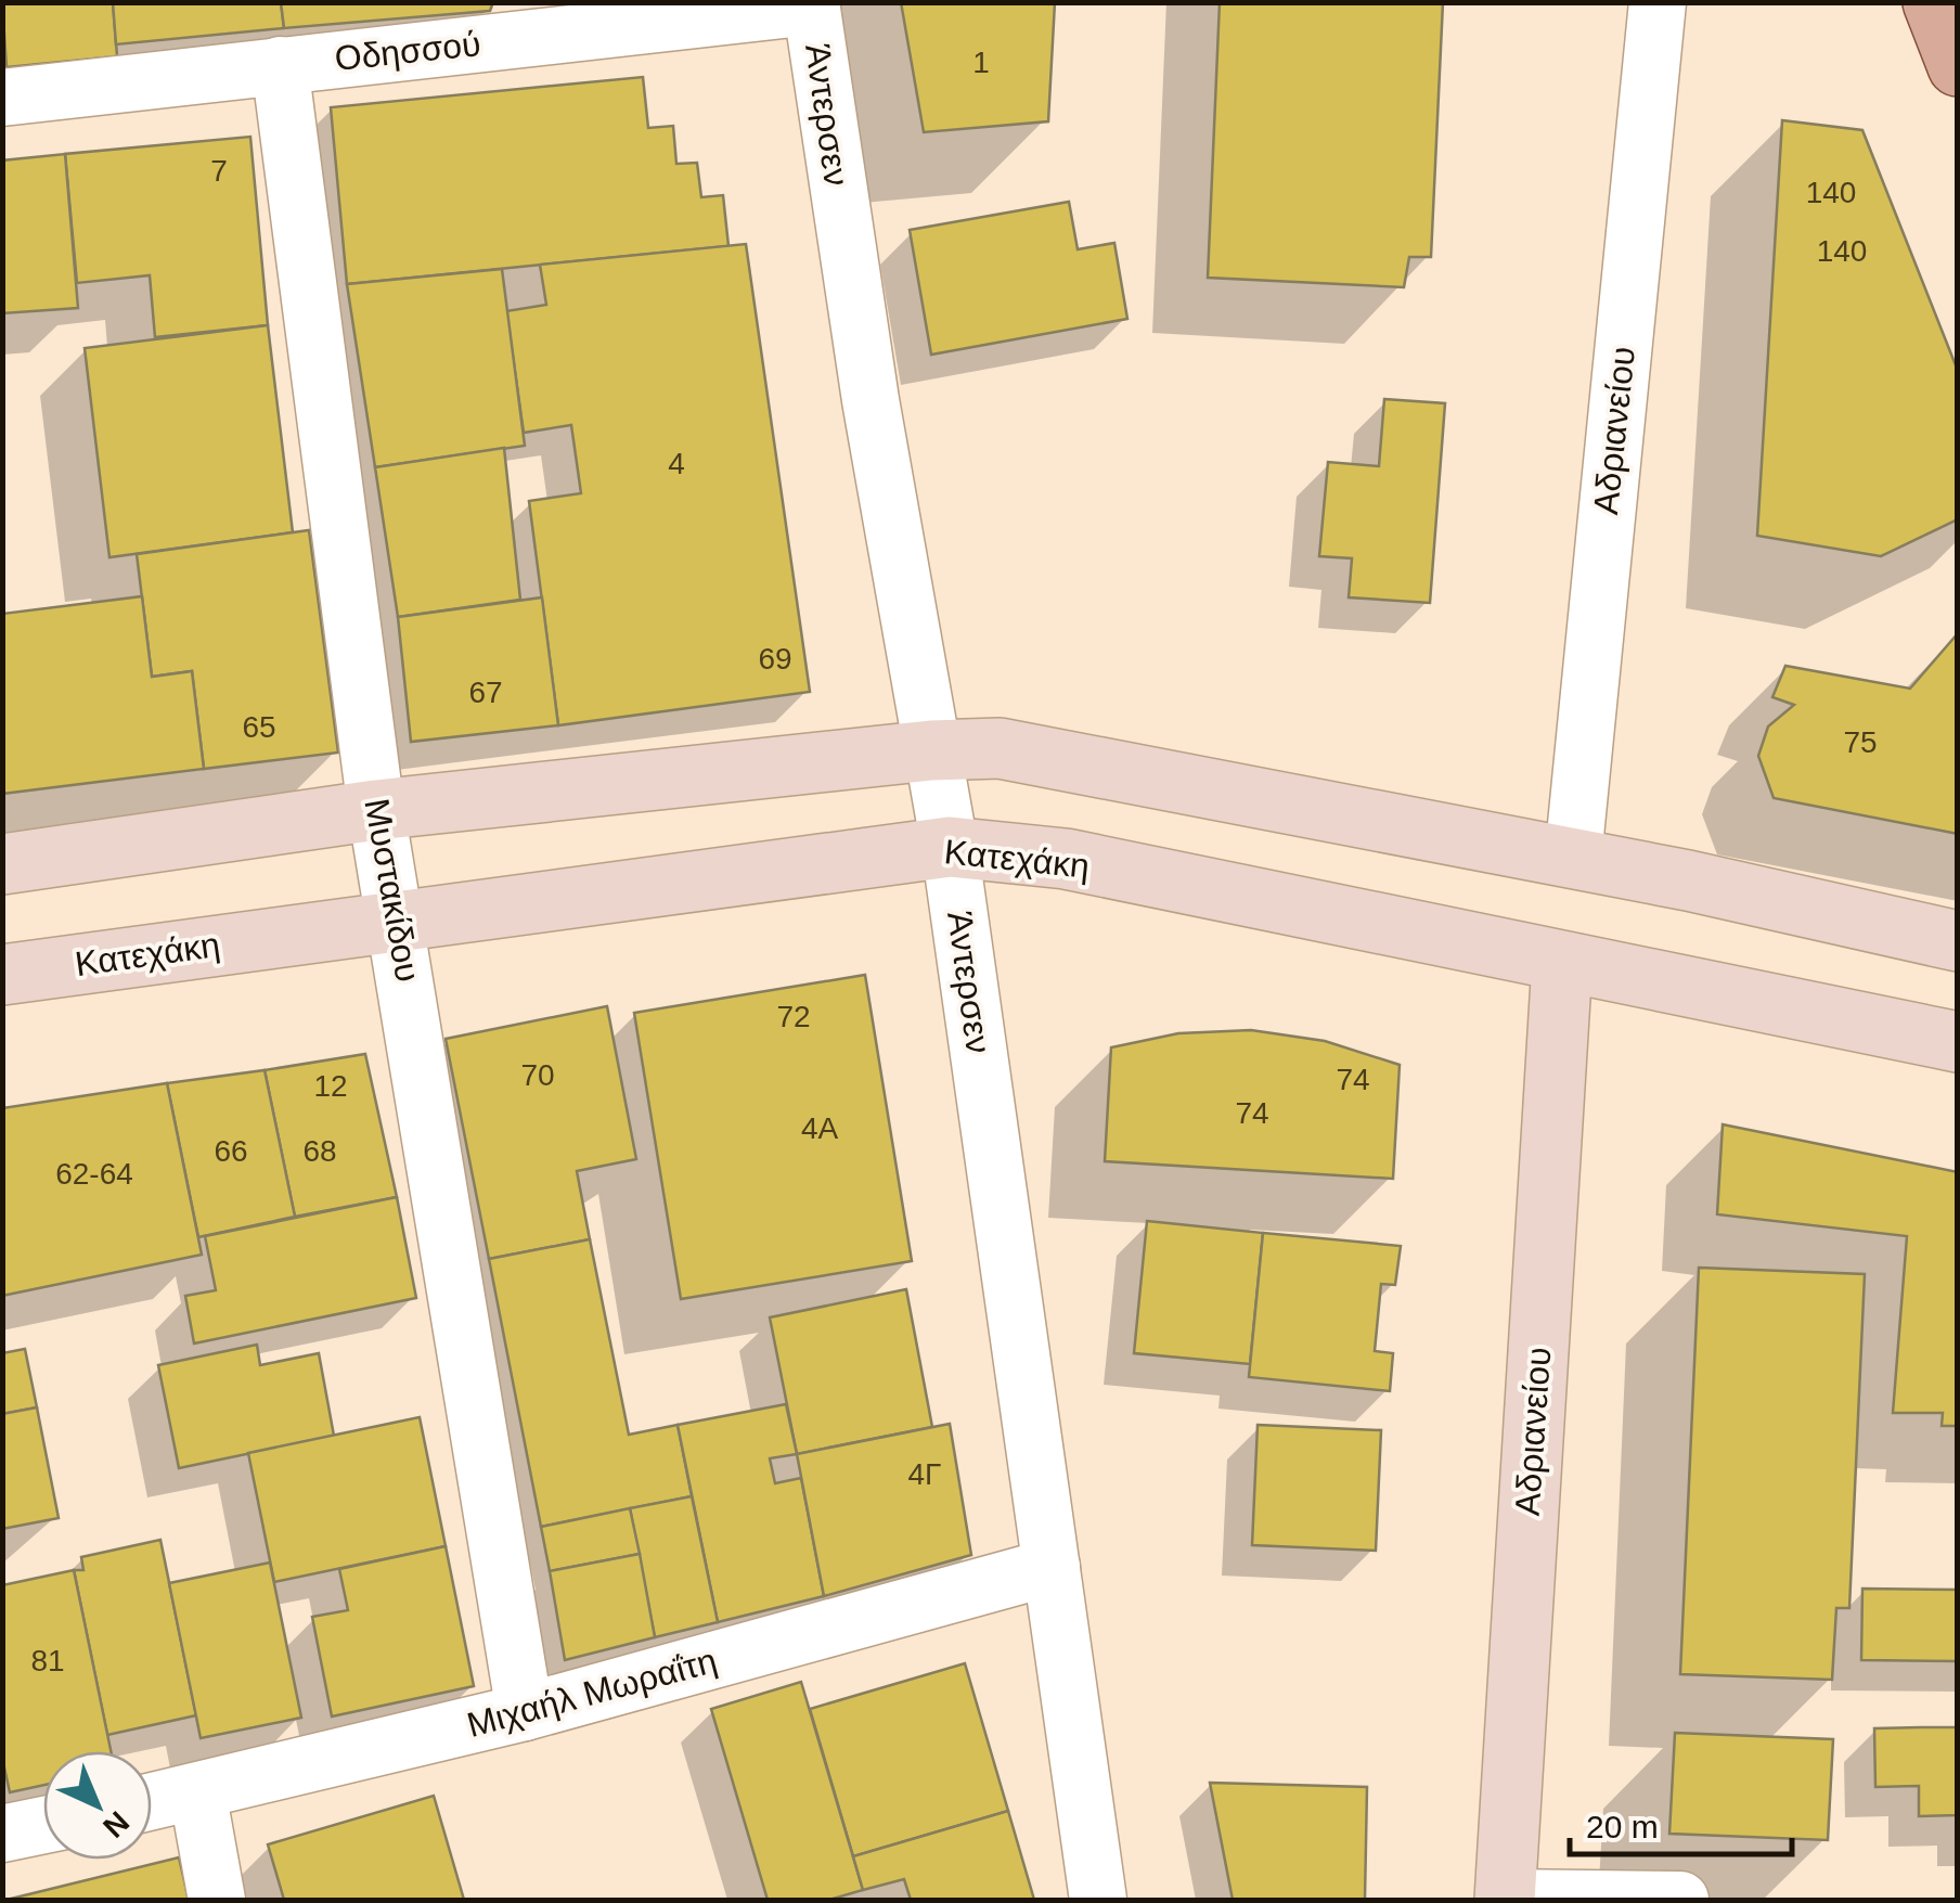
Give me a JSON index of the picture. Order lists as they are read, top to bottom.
{
  "streets": {
    "main road": ["Αδριανείου", "Κατεχάκη"],
    "street": [
      "Οδησσού",
      "Άντερσεν",
      "Μυστακίδου",
      "Μιχαήλ Μωραΐτη"
    ]
  },
  "crossings": [
    ["Οδησσού", "Άντερσεν"],
    ["Οδησσού", "Μυστακίδου"],
    ["Άντερσεν", "Κατεχάκη"],
    ["Άντερσεν", "Μιχαήλ Μωραΐτη"],
    ["Αδριανείου", "Κατεχάκη"],
    ["Κατεχάκη", "Μυστακίδου"],
    ["Μυστακίδου", "Μιχαήλ Μωραΐτη"]
  ],
  "house_numbers": [
    "1",
    "7",
    "140",
    "140",
    "4",
    "69",
    "67",
    "65",
    "75",
    "72",
    "70",
    "74",
    "12",
    "74",
    "4Α",
    "66",
    "68",
    "62-64",
    "4Γ",
    "81"
  ],
  "scale_bar": "20 m",
  "north": "bottom right"
}
